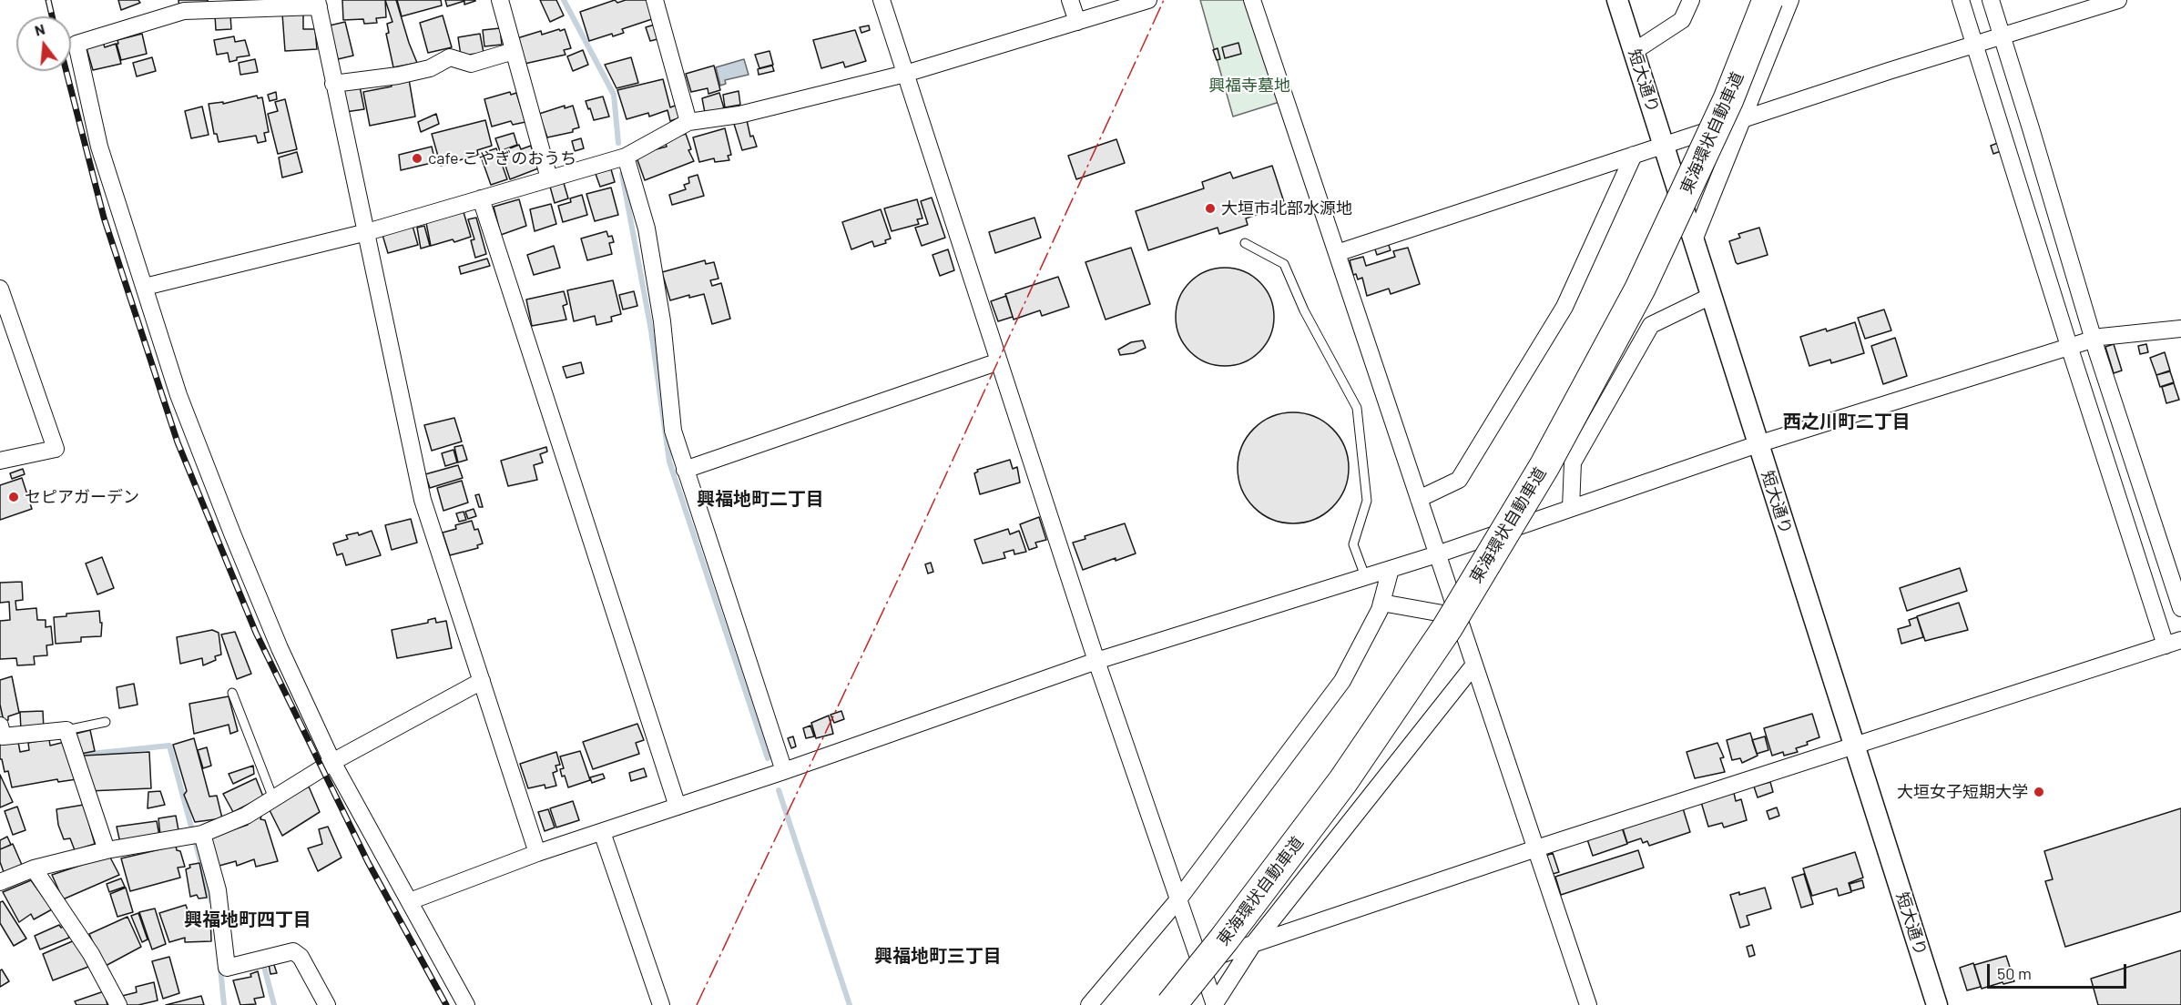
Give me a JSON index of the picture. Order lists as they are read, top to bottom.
{
  "streets": {
    "highway": ["東海環状自動車道"],
    "street": ["短大通り"]
  },
  "districts": [
    "西之川町二丁目",
    "興福地町二丁目",
    "興福地町四丁目",
    "興福地町三丁目"
  ],
  "parks": ["興福寺墓地"],
  "places": [
    "cafe こやぎのおうち",
    "大垣市北部水源地",
    "セピアガーデン",
    "大垣女子短期大学"
  ],
  "scale_bar": "50 m",
  "north": "top"
}
